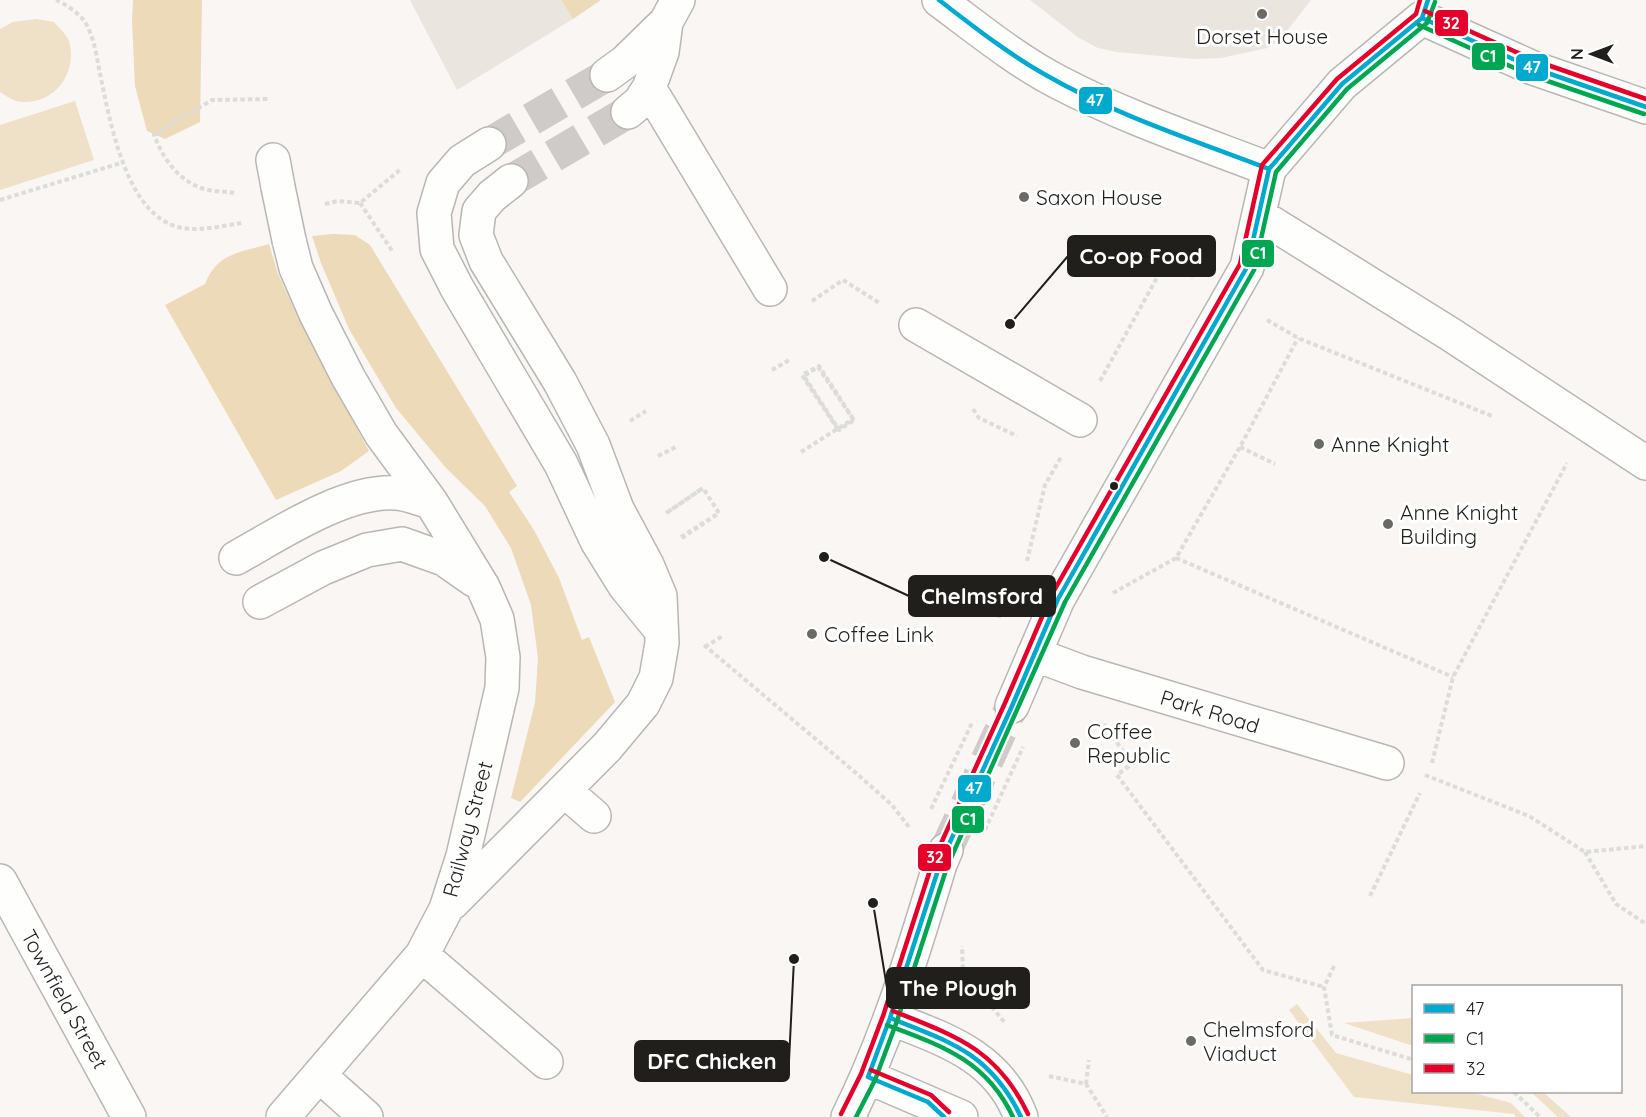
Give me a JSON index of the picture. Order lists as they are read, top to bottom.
{
  "streets": {
    "street": ["Park Road", "Railway Street", "Townfield Street"]
  },
  "places": [
    "Dorset House",
    "Saxon House",
    "Co-op Food",
    "Anne Knight",
    "Anne Knight Building",
    "Chelmsford",
    "Coffee Link",
    "Coffee Republic",
    "The Plough",
    "DFC Chicken",
    "Chelmsford Viaduct"
  ],
  "lines": ["transit line 47", "transit line 32", "transit line C1"],
  "legend": ["47", "C1", "32"],
  "north": "left"
}
